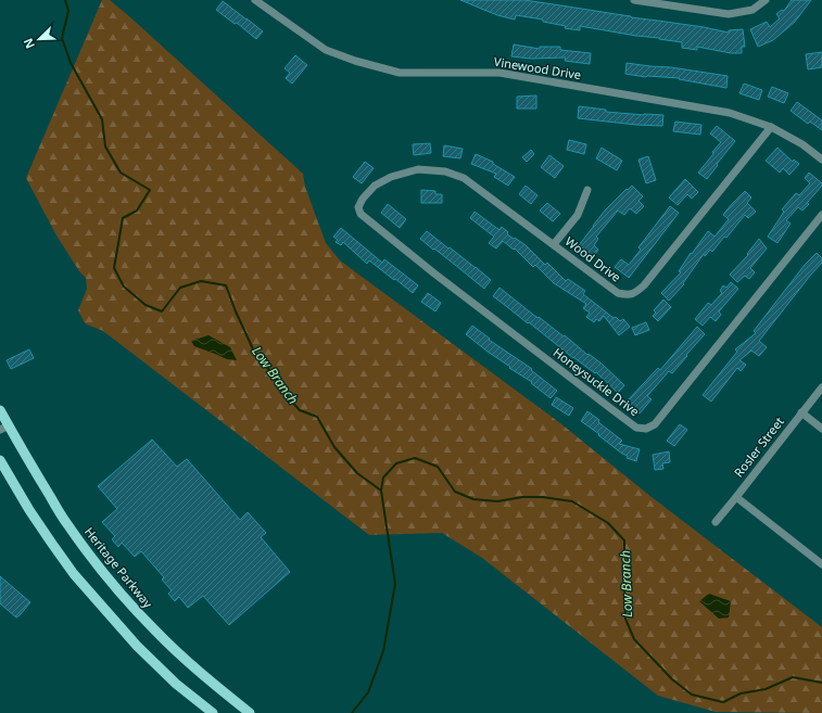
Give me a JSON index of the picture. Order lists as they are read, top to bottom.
{
  "streets": {
    "main road": ["Heritage Parkway"],
    "street": [
      "Vinewood Drive",
      "Wood Drive",
      "Honeysuckle Drive",
      "Rosler Street"
    ]
  },
  "crossings": [
    ["Vinewood Drive", "Wood Drive"],
    ["Wood Drive", "Honeysuckle Drive"]
  ],
  "water": ["Low Branch"],
  "north": "bottom left"
}
